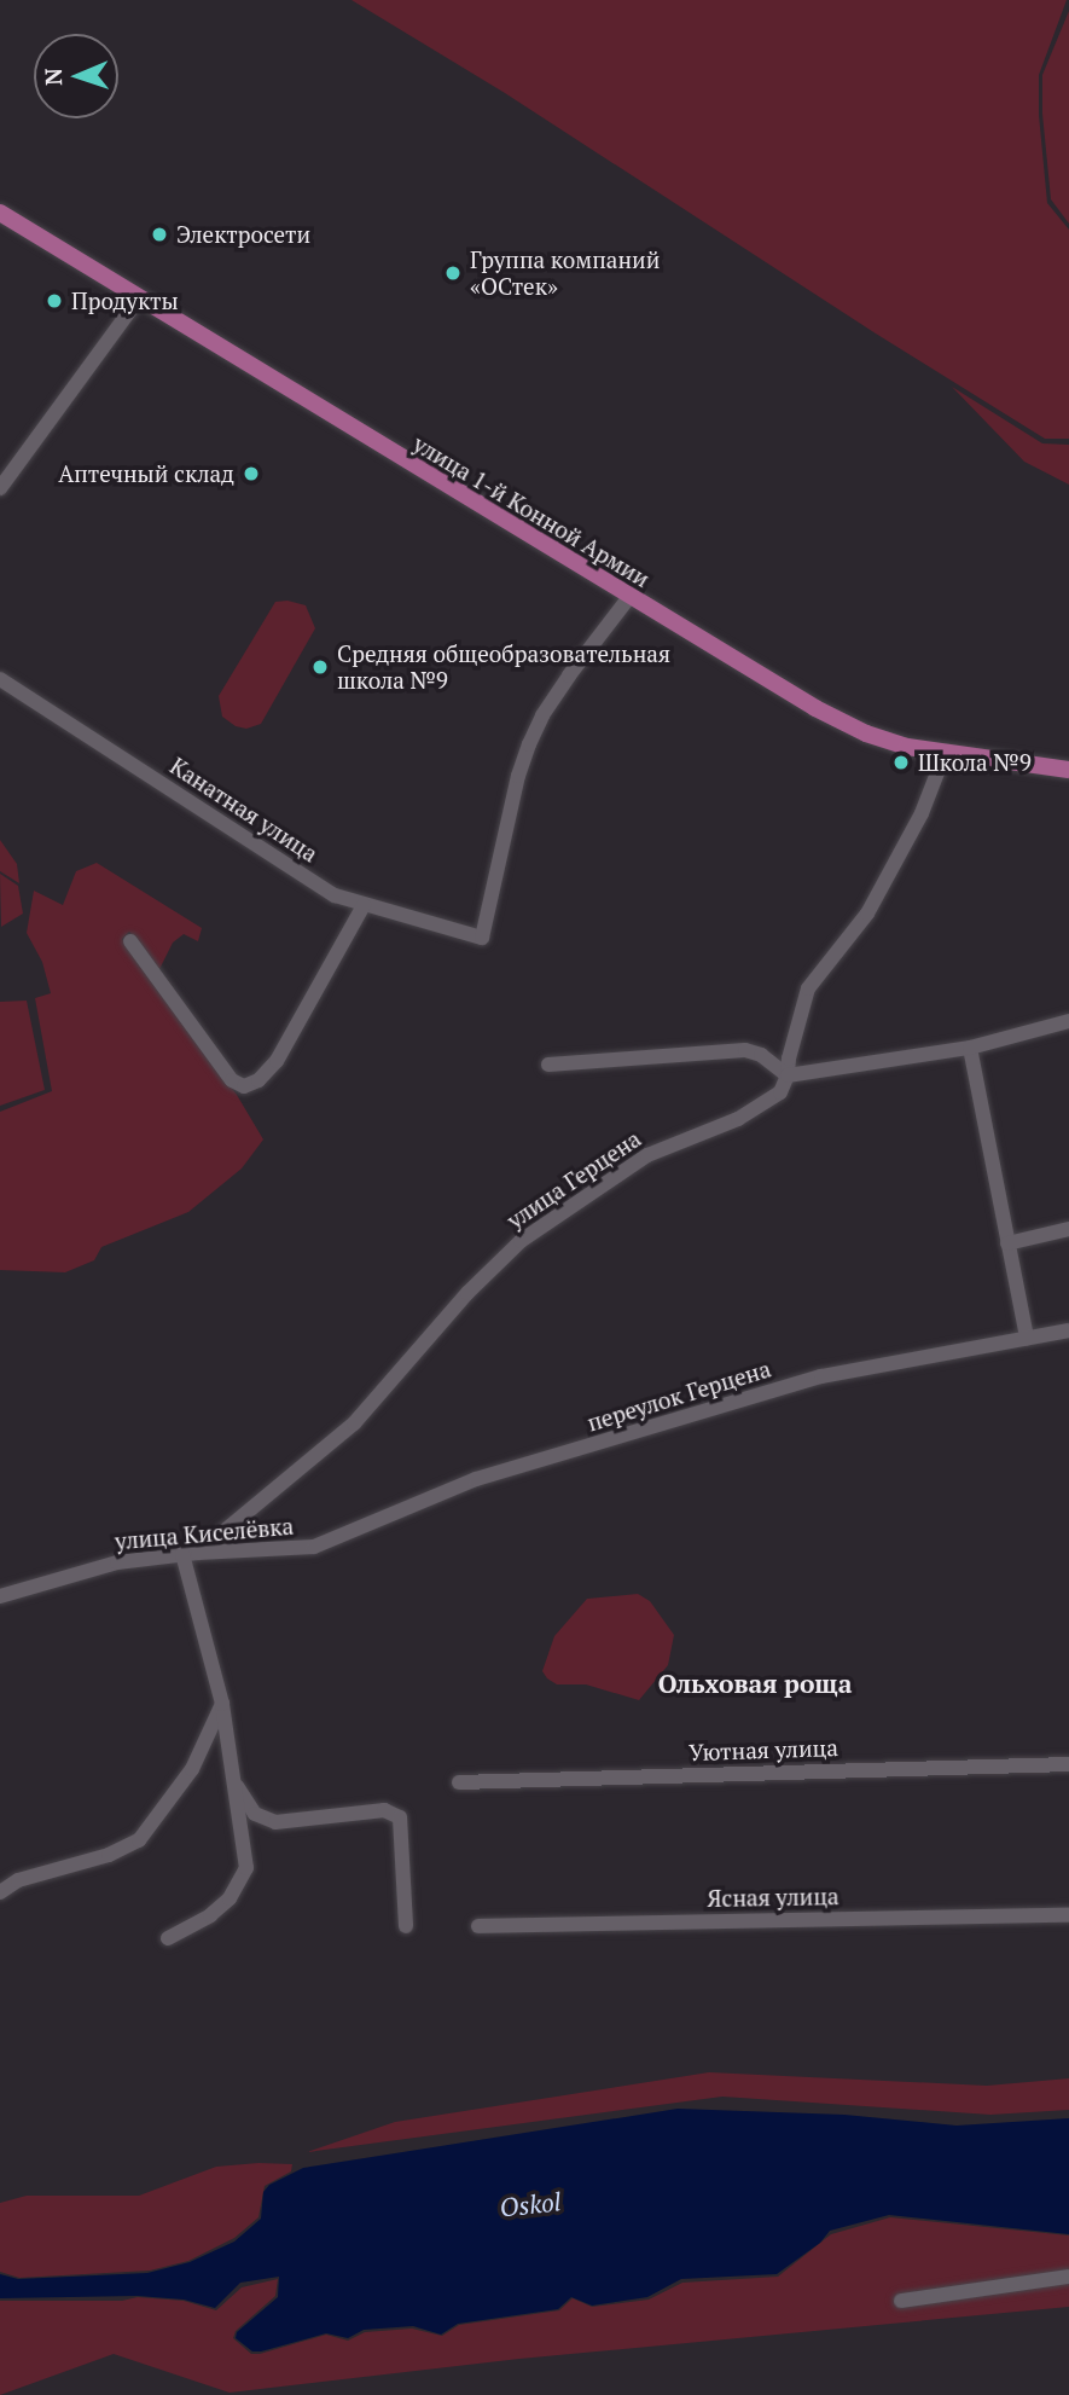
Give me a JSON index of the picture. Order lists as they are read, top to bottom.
{
  "streets": {
    "main road": ["улица 1-й Конной Армии"],
    "street": [
      "Канатная улица",
      "улица Герцена",
      "переулок Герцена",
      "улица Киселёвка",
      "Уютная улица",
      "Ясная улица"
    ]
  },
  "crossings": [
    ["улица 1-й Конной Армии", "Канатная улица"],
    ["улица Герцена", "улица Киселёвка"],
    ["переулок Герцена", "улица Киселёвка"]
  ],
  "districts": ["Ольховая роща"],
  "water": ["Oskol"],
  "places": [
    "Электросети",
    "Группа компаний «ОСтек»",
    "Продукты",
    "Аптечный склад",
    "Средняя общеобразовательная школа №9",
    "Школа №9"
  ],
  "north": "left"
}
